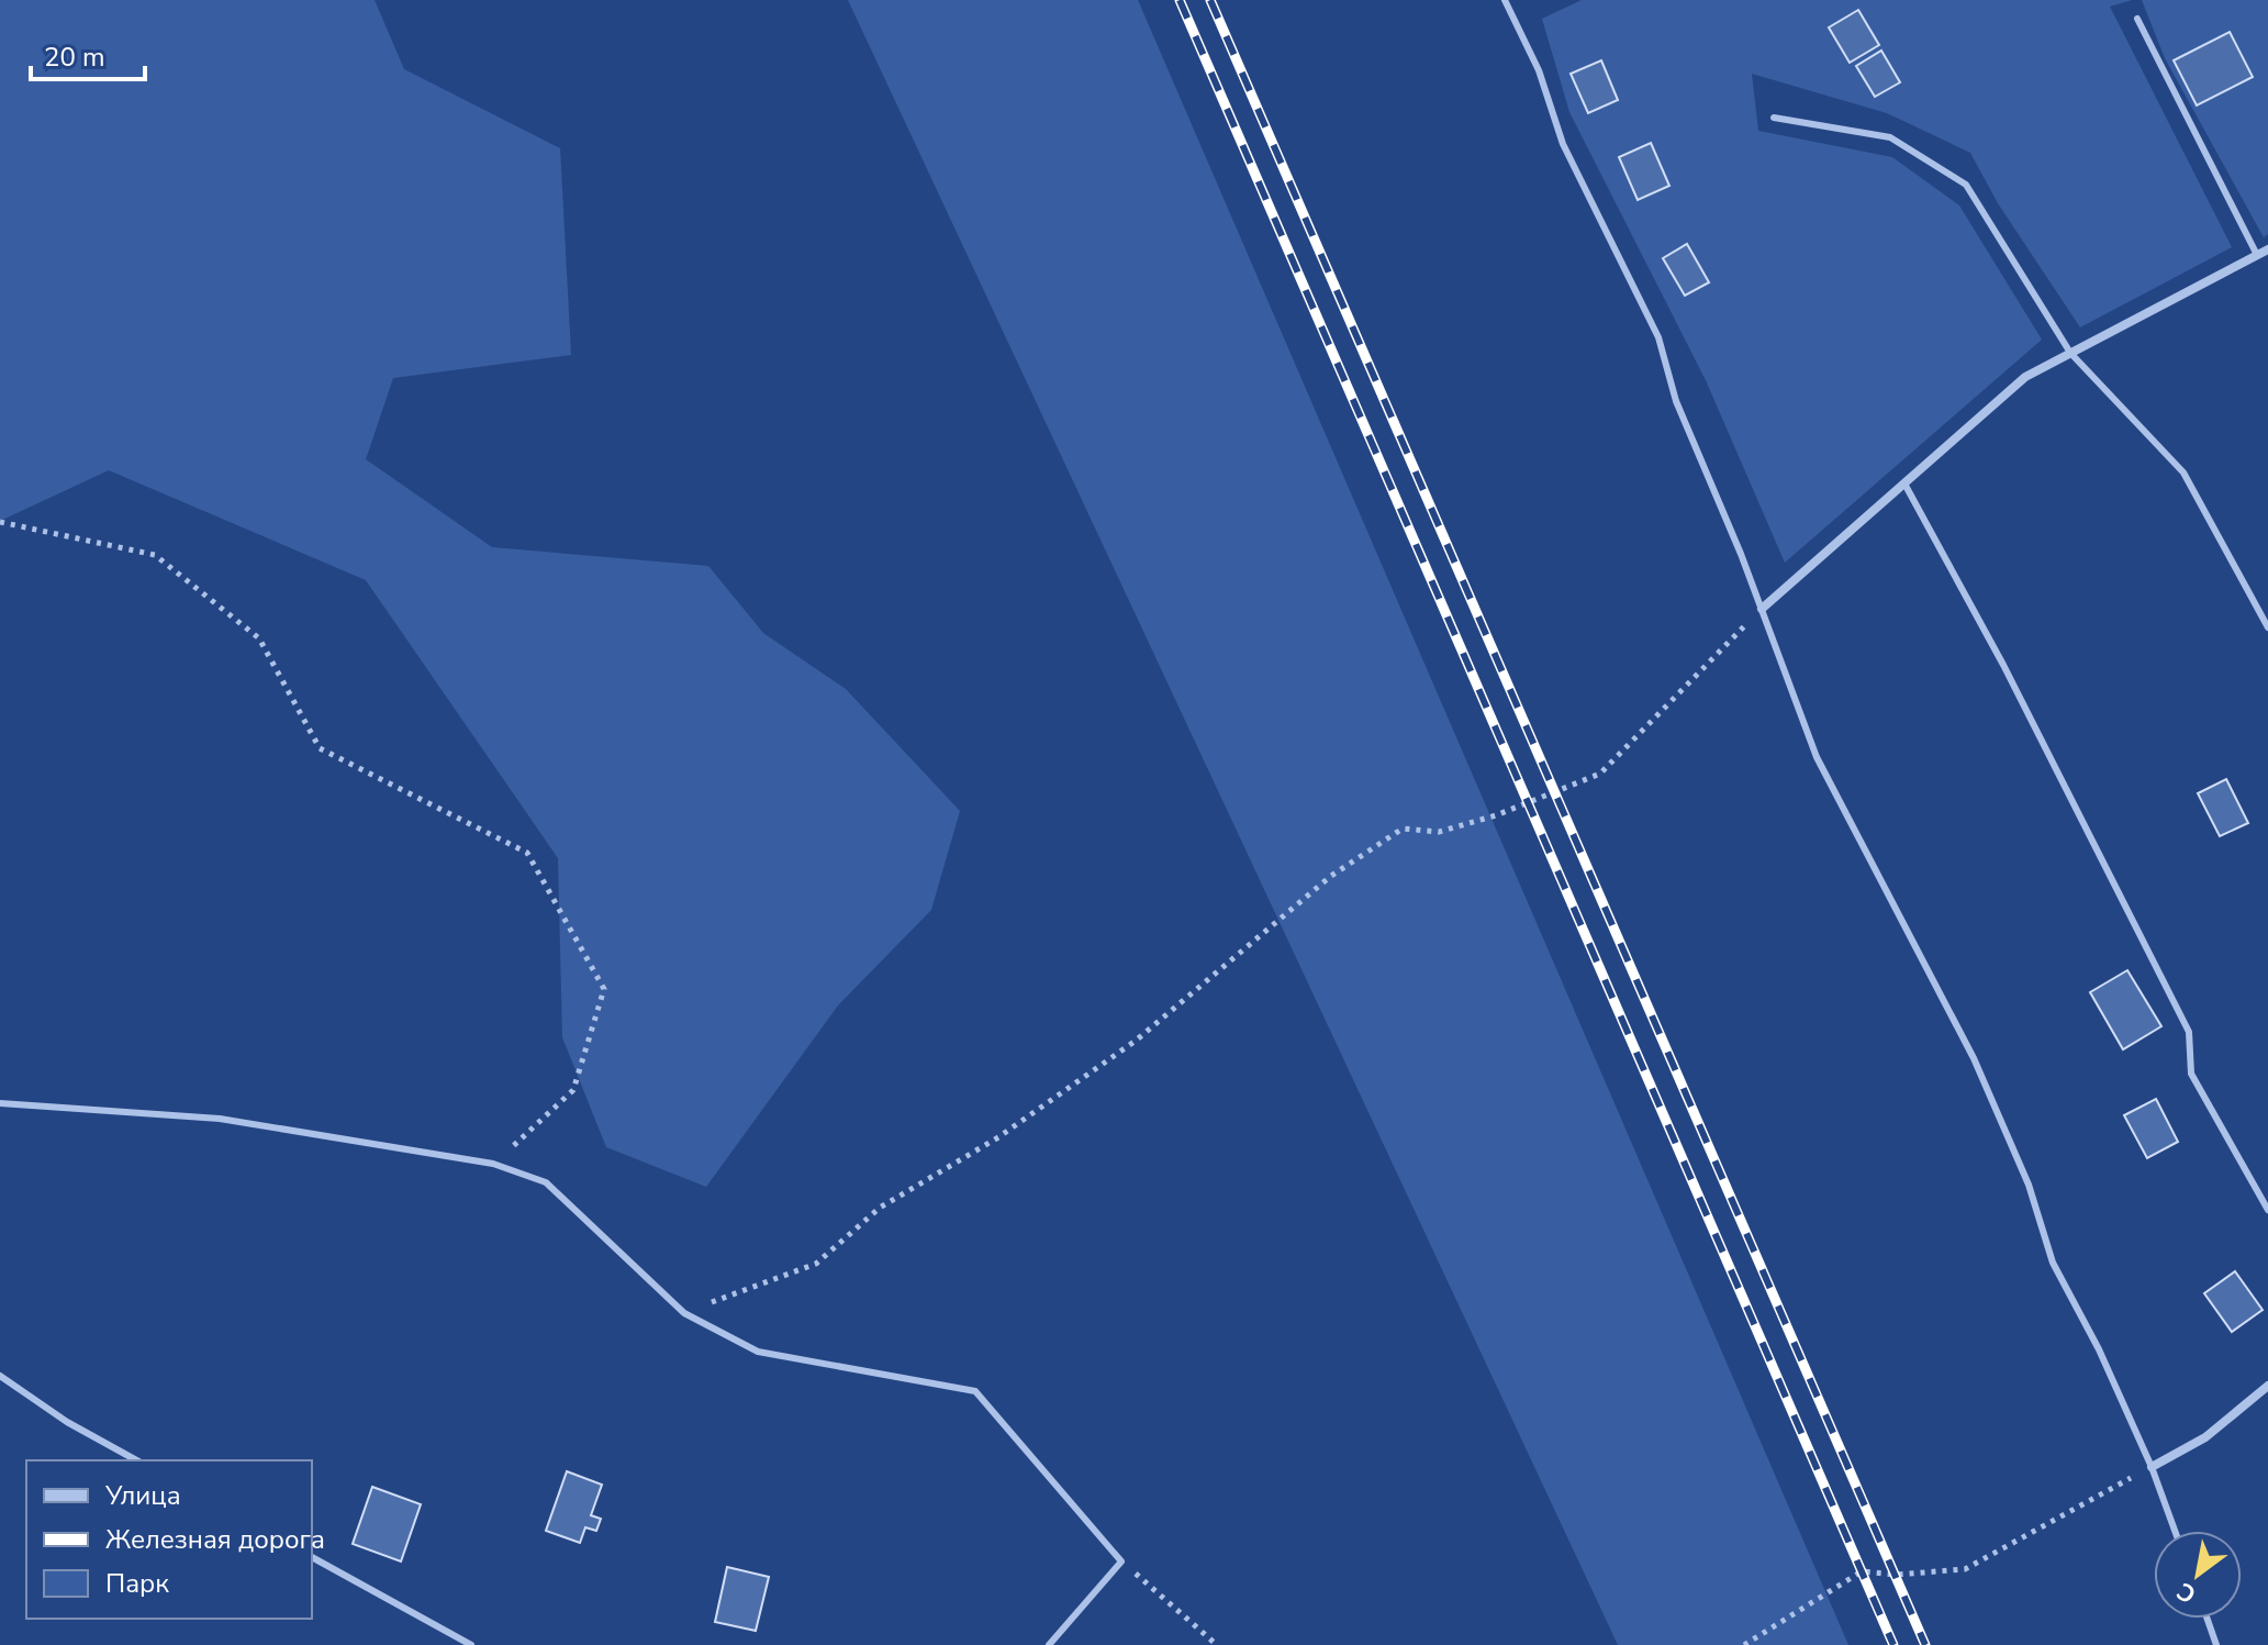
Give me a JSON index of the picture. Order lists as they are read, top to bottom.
{
  "legend": ["Улица", "Железная дорога", "Парк"],
  "scale_bar": "20 m",
  "north": "bottom left"
}
